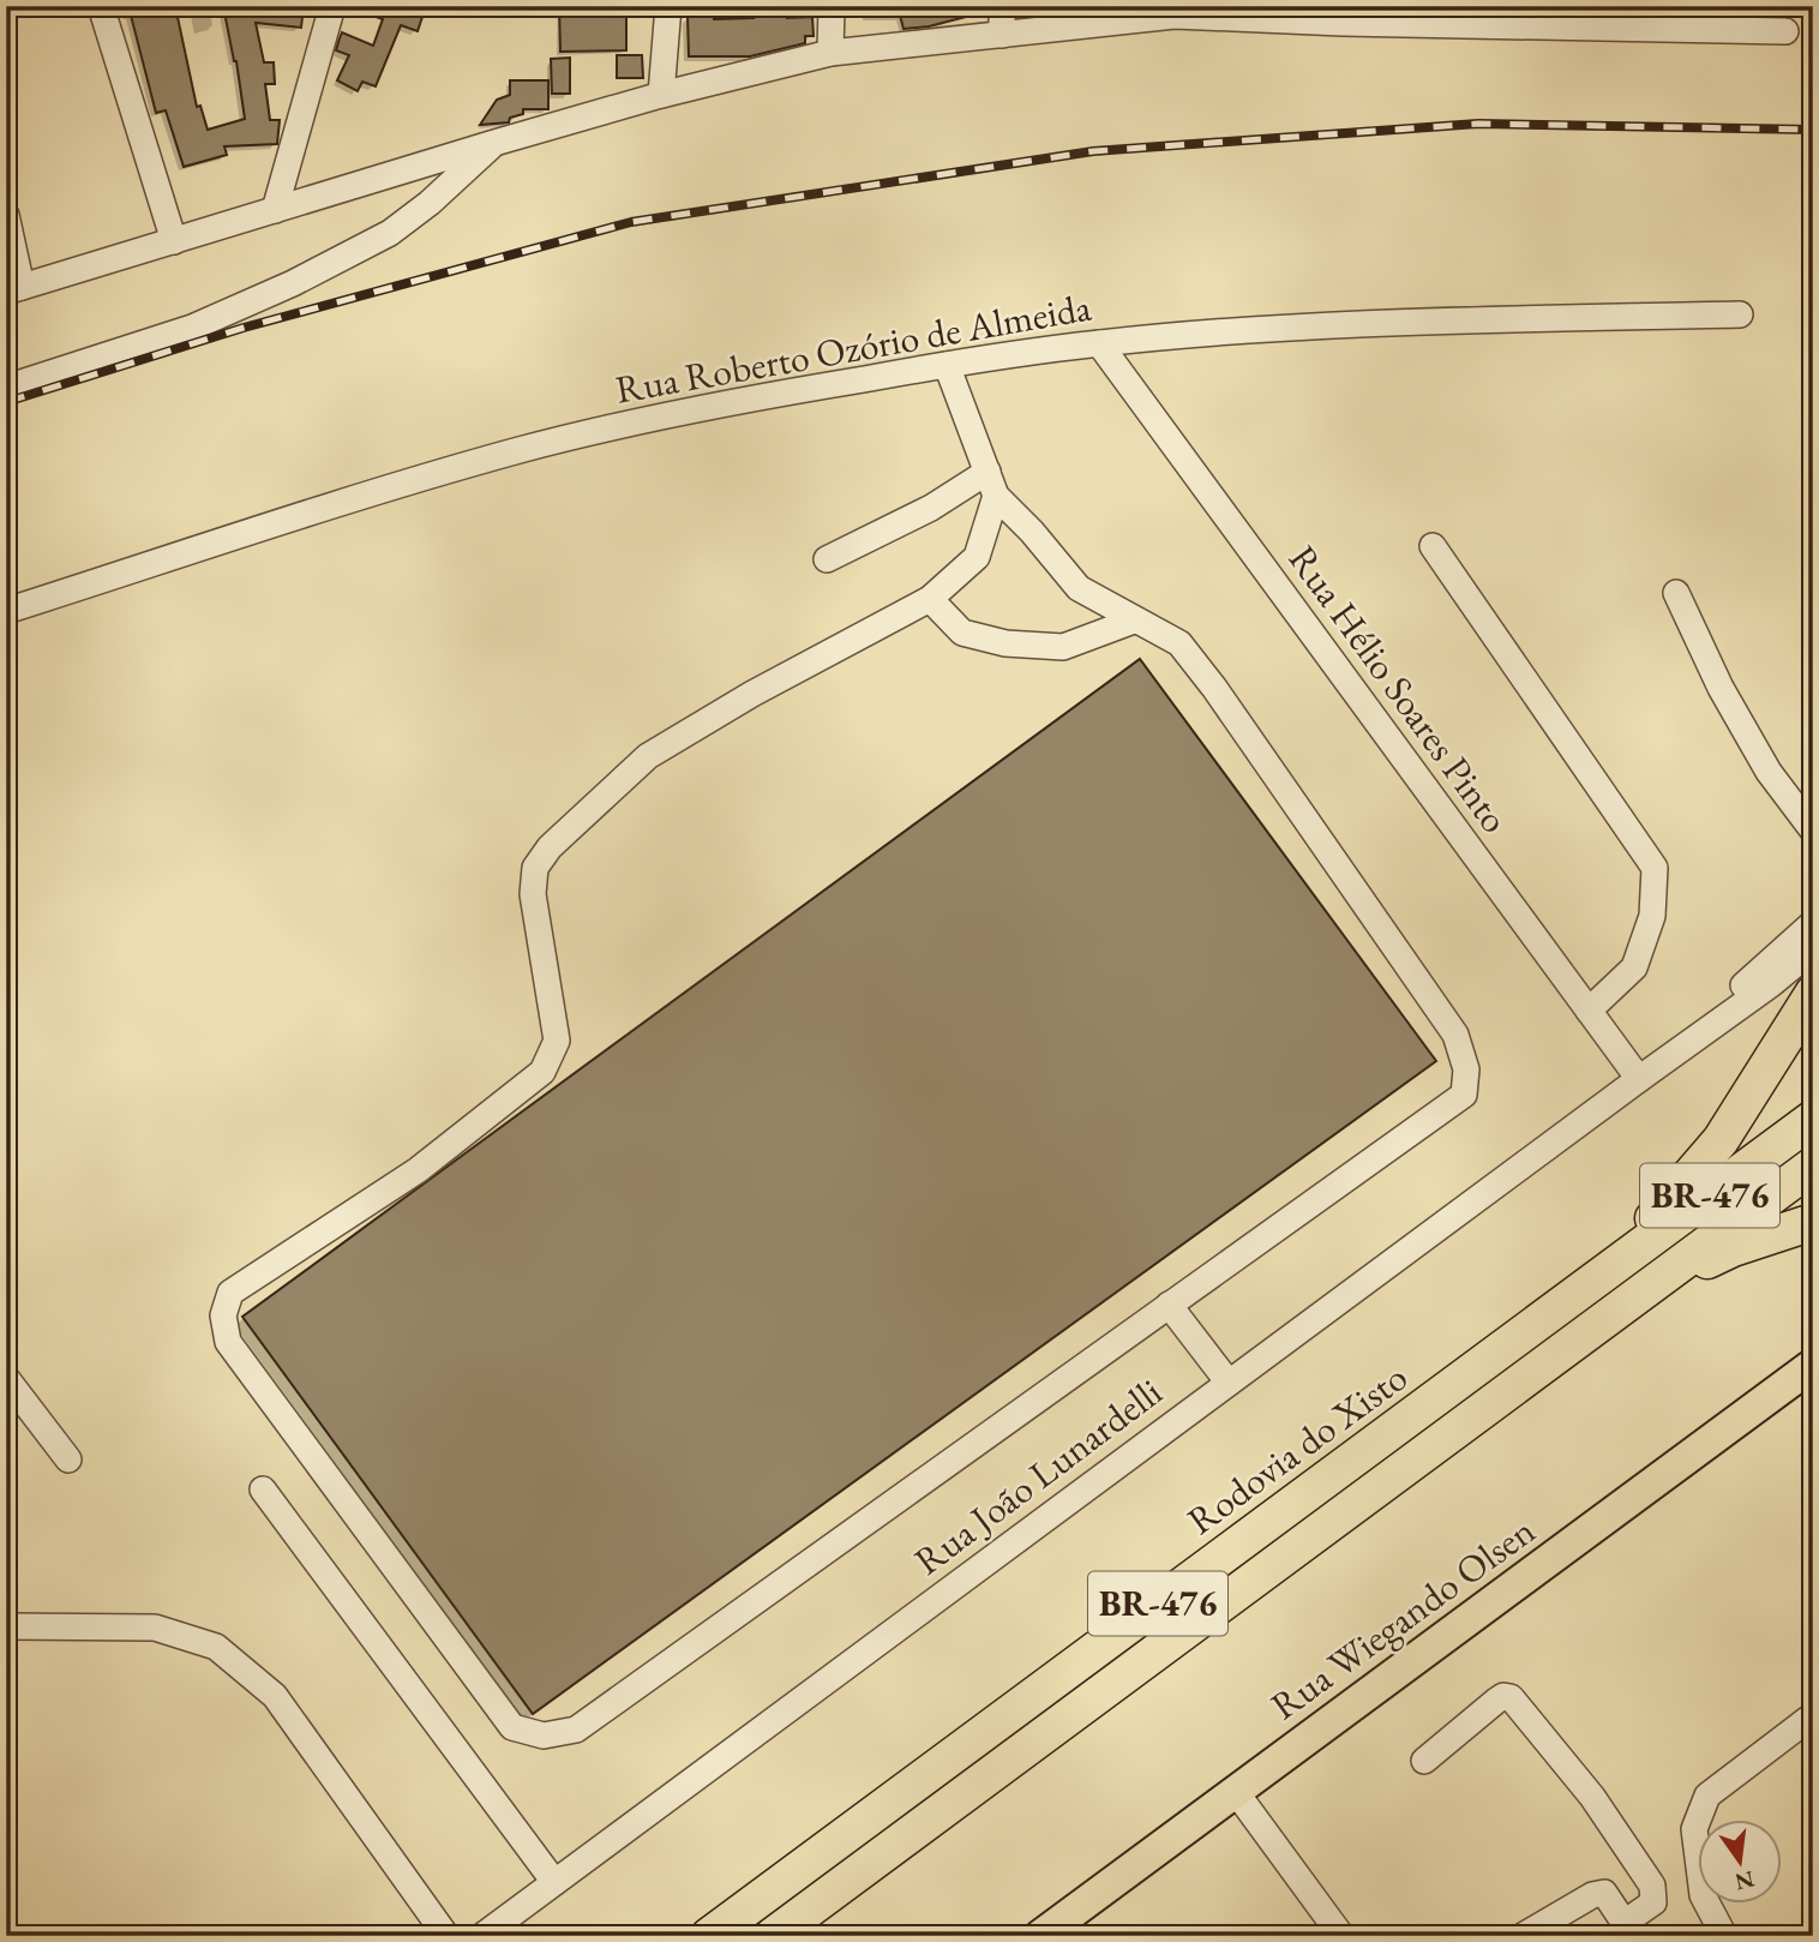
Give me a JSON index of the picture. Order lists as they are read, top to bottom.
{
  "streets": {
    "highway": ["BR-476", "Rodovia do Xisto"],
    "main road": ["Rua Wiegando Olsen"],
    "street": ["Rua Roberto Ozório de Almeida", "Rua Hélio Soares Pinto", "Rua João Lunardelli"]
  },
  "crossings": [
    ["Rua Roberto Ozório de Almeida", "Rua Hélio Soares Pinto"],
    ["Rua Hélio Soares Pinto", "Rua João Lunardelli"]
  ],
  "north": "bottom"
}
